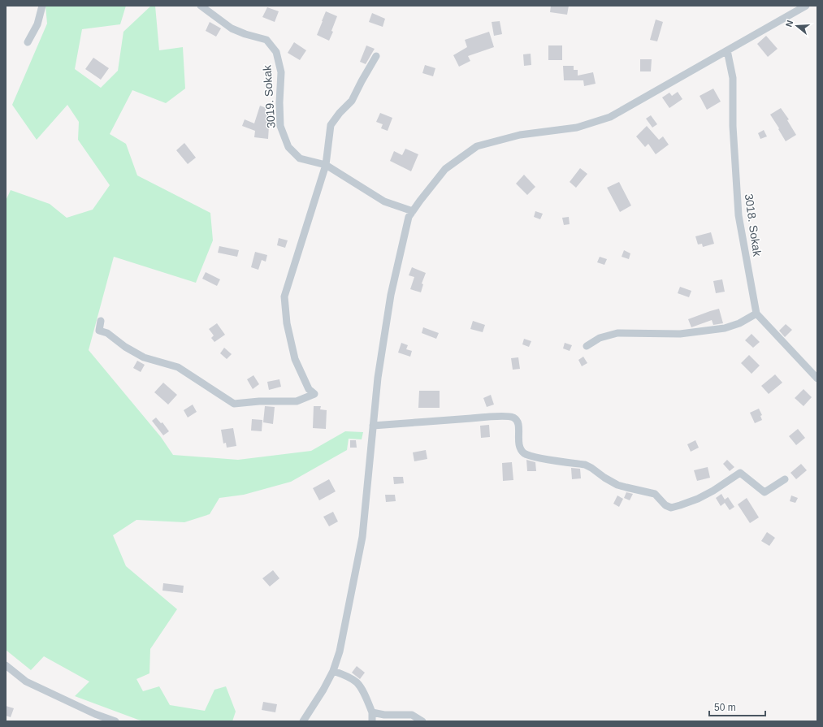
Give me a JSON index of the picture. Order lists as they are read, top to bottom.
{
  "streets": {
    "street": ["3019. Sokak", "3018. Sokak"]
  },
  "scale_bar": "50 m",
  "north": "left"
}
